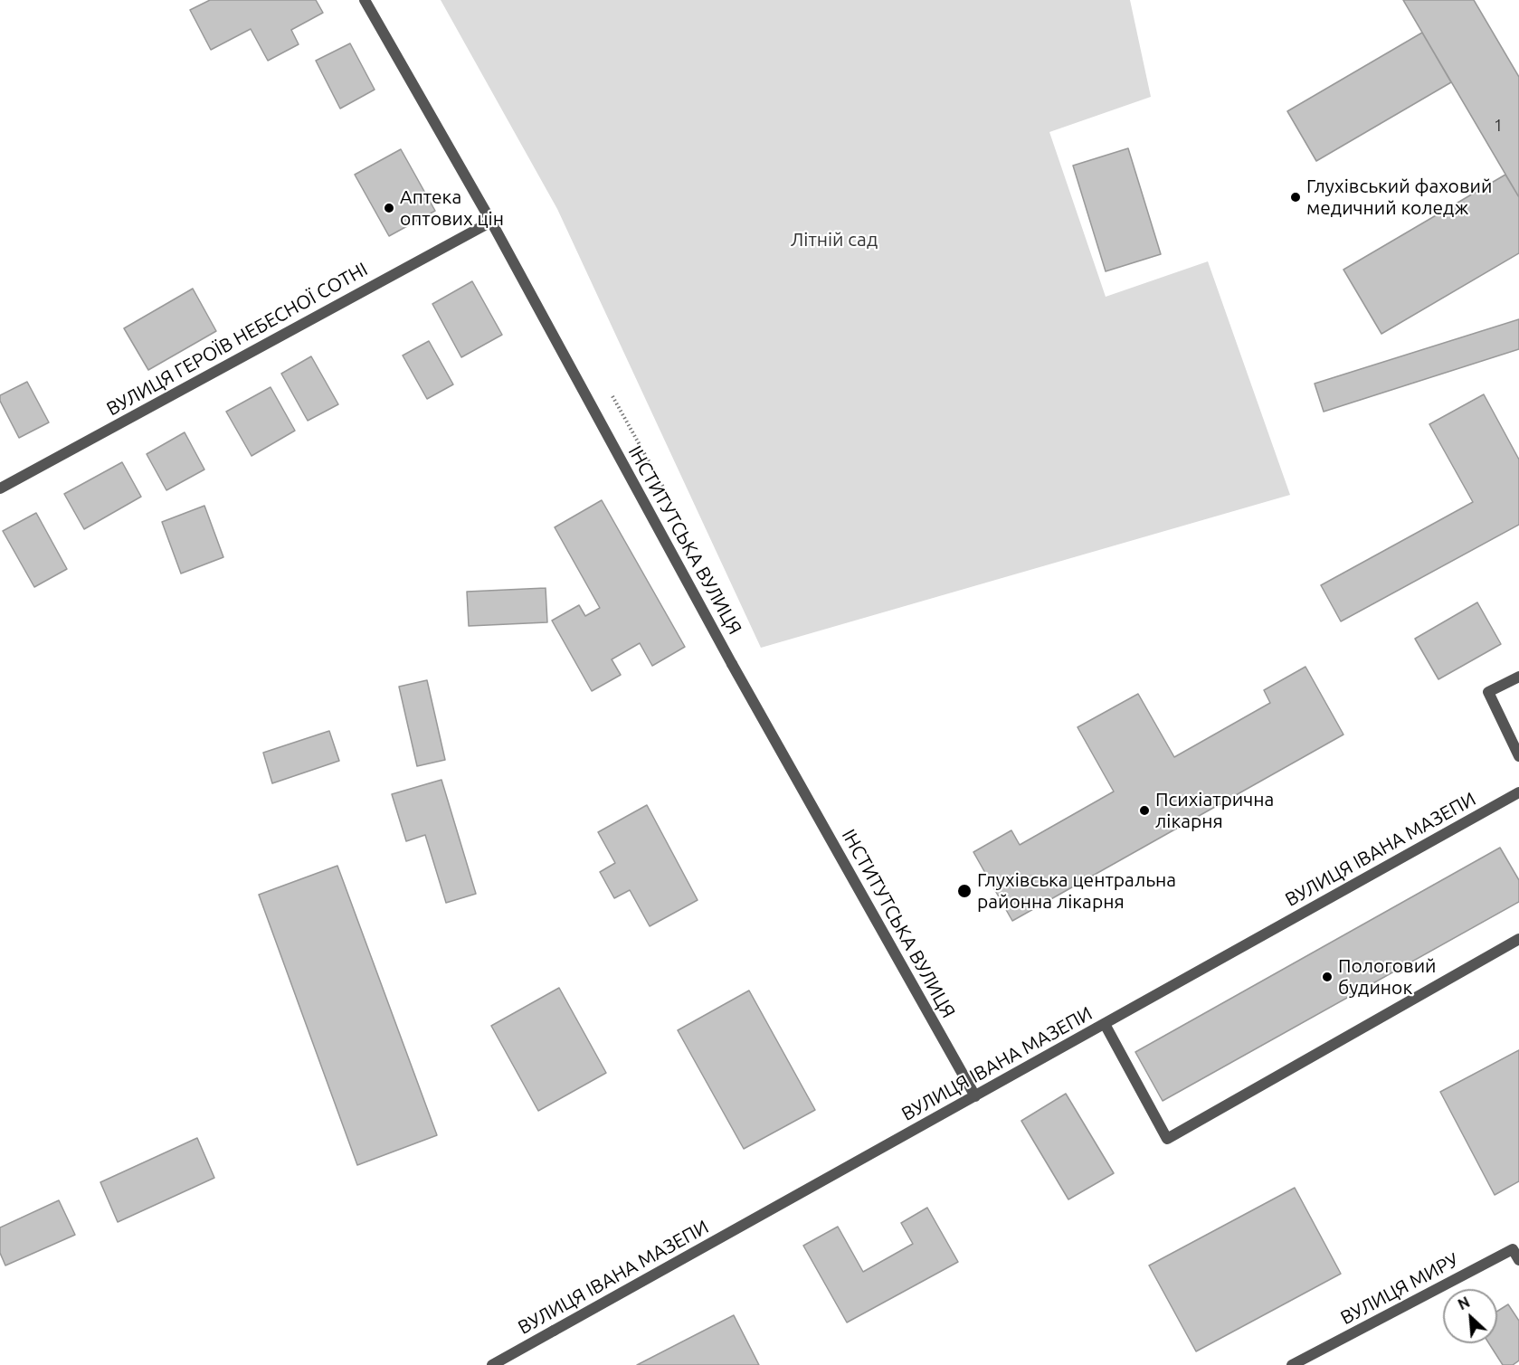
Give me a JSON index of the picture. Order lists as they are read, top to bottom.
{
  "streets": {
    "street": [
      "ВУЛИЦЯ ГЕРОЇВ НЕБЕСНОЇ СОТНІ",
      "ІНСТИТУТСЬКА ВУЛИЦЯ",
      "ВУЛИЦЯ ІВАНА МАЗЕПИ",
      "ВУЛИЦЯ МИРУ"
    ]
  },
  "crossings": [
    ["ВУЛИЦЯ ГЕРОЇВ НЕБЕСНОЇ СОТНІ", "ІНСТИТУТСЬКА ВУЛИЦЯ"],
    ["ІНСТИТУТСЬКА ВУЛИЦЯ", "ВУЛИЦЯ ІВАНА МАЗЕПИ"]
  ],
  "parks": ["Літній сад"],
  "places": [
    "Глухівський фаховий медичний коледж",
    "Аптека оптових цін",
    "Психіатрична лікарня",
    "Глухівська центральна районна лікарня",
    "Пологовий будинок"
  ],
  "house_numbers": ["1"],
  "north": "top left"
}
